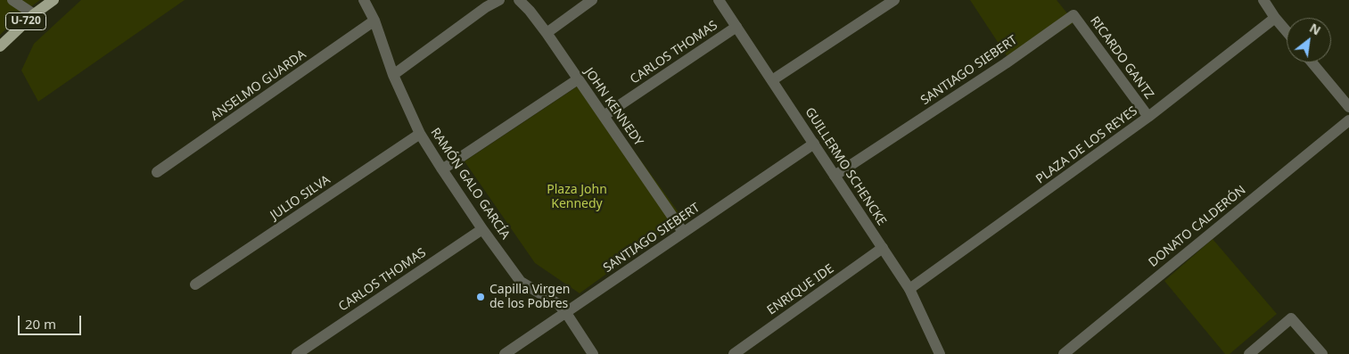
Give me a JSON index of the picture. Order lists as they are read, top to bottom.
{
  "streets": {
    "main road": ["U-720"],
    "street": [
      "CARLOS THOMAS",
      "RICARDO GANTZ",
      "SANTIAGO SIEBERT",
      "ANSELMO GUARDA",
      "JOHN KENNEDY",
      "PLAZA DE LOS REYES",
      "GUILLERMO SCHENCKE",
      "RAMÓN GALO GARCÍA",
      "JULIO SILVA",
      "DONATO CALDERÓN",
      "ENRIQUE IDE"
    ]
  },
  "crossings": [
    ["CARLOS THOMAS", "JOHN KENNEDY"],
    ["CARLOS THOMAS", "GUILLERMO SCHENCKE"],
    ["CARLOS THOMAS", "RAMÓN GALO GARCÍA"],
    ["RICARDO GANTZ", "SANTIAGO SIEBERT"],
    ["RICARDO GANTZ", "PLAZA DE LOS REYES"],
    ["SANTIAGO SIEBERT", "JOHN KENNEDY"],
    ["SANTIAGO SIEBERT", "GUILLERMO SCHENCKE"],
    ["SANTIAGO SIEBERT", "RAMÓN GALO GARCÍA"],
    ["ANSELMO GUARDA", "RAMÓN GALO GARCÍA"],
    ["PLAZA DE LOS REYES", "GUILLERMO SCHENCKE"],
    ["GUILLERMO SCHENCKE", "ENRIQUE IDE"],
    ["RAMÓN GALO GARCÍA", "JULIO SILVA"]
  ],
  "parks": ["Plaza John Kennedy"],
  "places": ["Capilla Virgen de los Pobres"],
  "scale_bar": "20 m",
  "north": "top right"
}
